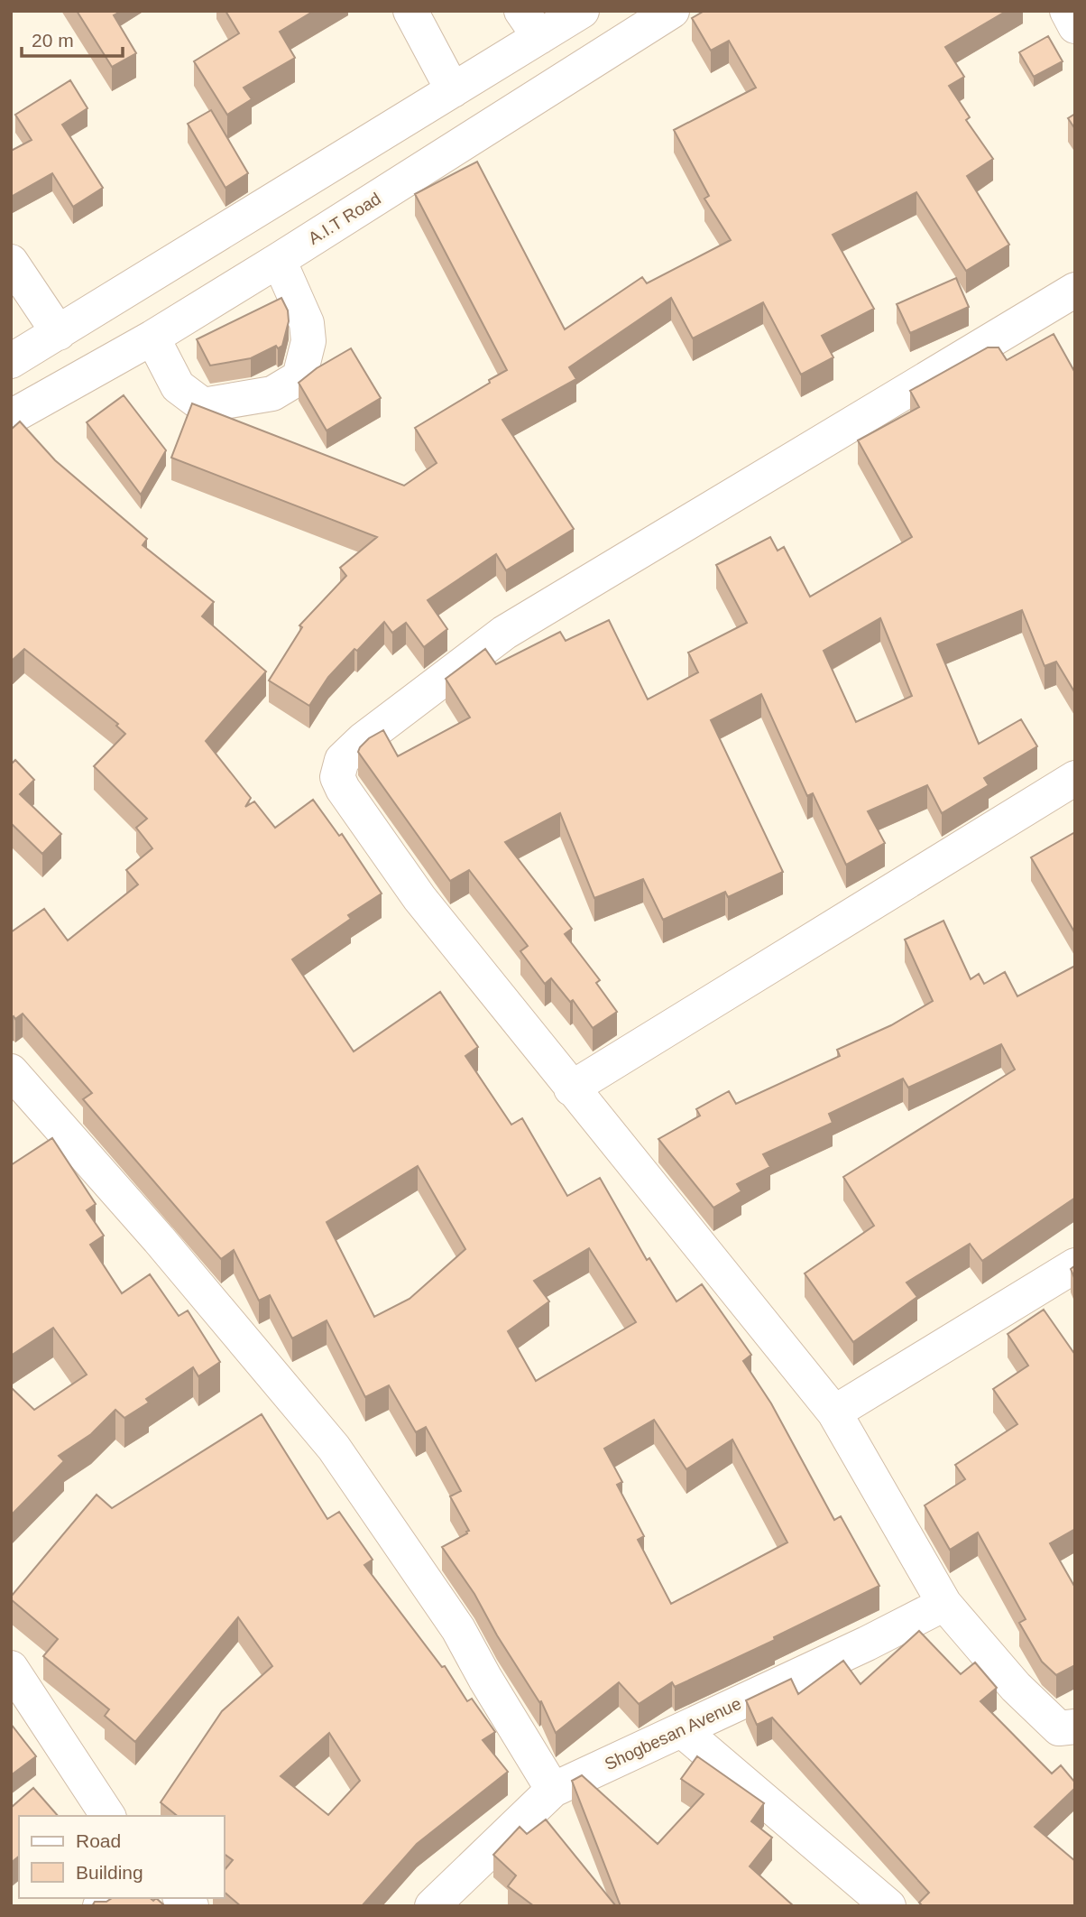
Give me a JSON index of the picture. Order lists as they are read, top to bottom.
{
  "streets": {
    "street": ["A.I.T Road", "Shogbesan Avenue"]
  },
  "legend": ["Road", "Building"],
  "scale_bar": "20 m"
}
